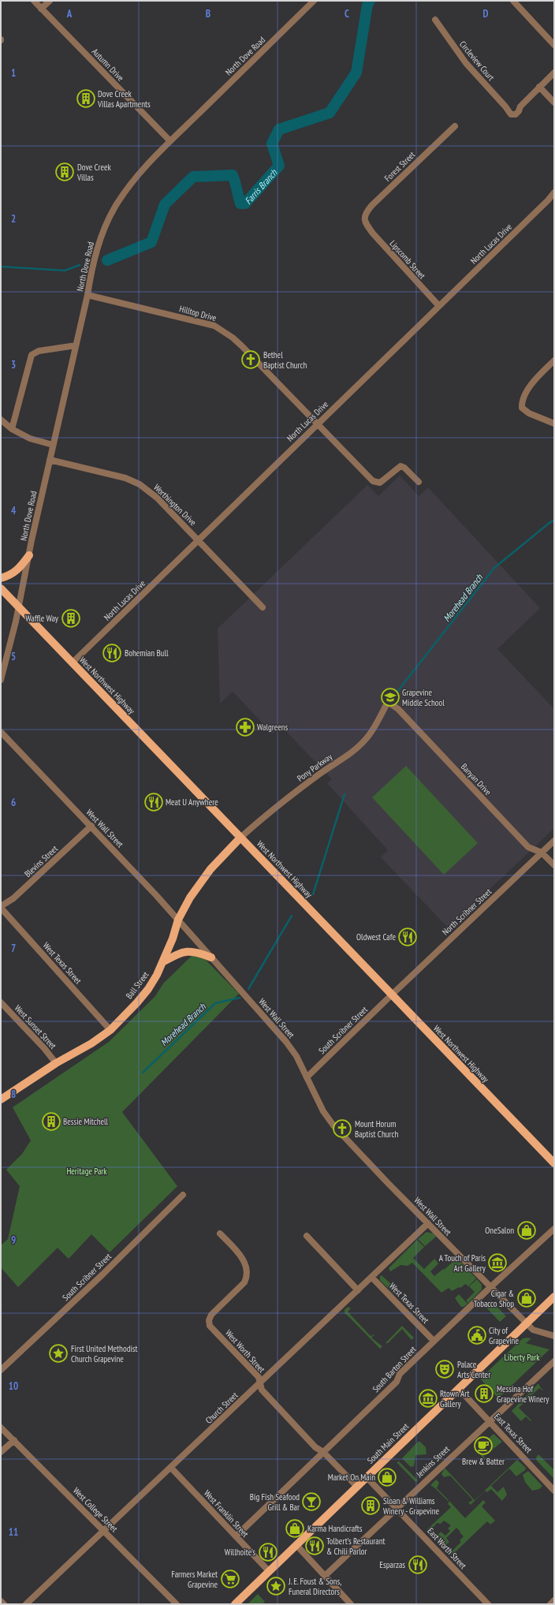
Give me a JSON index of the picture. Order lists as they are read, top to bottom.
{
  "streets": {
    "main road": ["West Northwest Highway", "Ball Street", "South Main Street"],
    "street": [
      "North Dove Road",
      "Circleview Court",
      "Autumn Drive",
      "Forest Street",
      "North Lucas Drive",
      "Lipscomb Street",
      "Hilltop Drive",
      "Worthington Drive",
      "Pony Parkway",
      "Banyan Drive",
      "West Wall Street",
      "Blevins Street",
      "North Scribner Street",
      "West Texas Street",
      "West Sunset Street",
      "South Scribner Street",
      "West Worth Street",
      "South Barton Street",
      "Church Street",
      "East Texas Street",
      "Jenkins Street",
      "West College Street",
      "West Franklin Street",
      "East Worth Street"
    ]
  },
  "crossings": [
    ["North Dove Road", "Autumn Drive"],
    ["North Dove Road", "Hilltop Drive"],
    ["North Dove Road", "Worthington Drive"],
    ["North Dove Road", "West Northwest Highway"],
    ["Forest Street", "Lipscomb Street"],
    ["North Lucas Drive", "Lipscomb Street"],
    ["North Lucas Drive", "Hilltop Drive"],
    ["North Lucas Drive", "Worthington Drive"],
    ["North Lucas Drive", "West Northwest Highway"],
    ["West Northwest Highway", "Pony Parkway"],
    ["West Northwest Highway", "North Scribner Street"],
    ["West Northwest Highway", "Ball Street"],
    ["West Northwest Highway", "South Scribner Street"],
    ["Pony Parkway", "Banyan Drive"],
    ["Pony Parkway", "Ball Street"],
    ["Banyan Drive", "North Scribner Street"],
    ["West Wall Street", "Blevins Street"],
    ["West Wall Street", "Ball Street"],
    ["West Wall Street", "South Scribner Street"],
    ["West Wall Street", "South Barton Street"],
    ["West Wall Street", "Church Street"],
    ["West Wall Street", "South Main Street"],
    ["Blevins Street", "West Texas Street"],
    ["North Scribner Street", "South Scribner Street"],
    ["West Texas Street", "Ball Street"],
    ["West Texas Street", "South Barton Street"],
    ["West Texas Street", "Church Street"],
    ["Ball Street", "West Sunset Street"],
    ["West Worth Street", "South Barton Street"],
    ["West Worth Street", "Church Street"],
    ["West Worth Street", "South Main Street"],
    ["South Barton Street", "West Franklin Street"],
    ["Church Street", "West College Street"],
    ["Church Street", "West Franklin Street"],
    ["East Texas Street", "South Main Street"],
    ["East Texas Street", "Jenkins Street"],
    ["South Main Street", "West Franklin Street"],
    ["South Main Street", "East Worth Street"],
    ["Jenkins Street", "East Worth Street"]
  ],
  "water": ["Farris Branch", "Morehead Branch"],
  "parks": ["Heritage Park", "Liberty Park"],
  "places": {
    "building": [
      "Dove Creek Villas Apartments",
      "Dove Creek Villas",
      "Waffle Way",
      "Bessie Mitchell",
      "Messina Hof Grapevine Winery",
      "Sloan & Williams Winery - Grapevine"
    ],
    "church": ["Bethel Baptist Church", "Mount Horum Baptist Church"],
    "restaurant": [
      "Bohemian Bull",
      "Meat U Anywhere",
      "Oldwest Cafe",
      "Tolbert’s Restaurant & Chili Parlor",
      "Willhoite’s",
      "Esparzas"
    ],
    "school or university": ["Grapevine Middle School"],
    "pharmacy": ["Walgreens"],
    "shop": [
      "OneSalon",
      "Cigar & Tobacco Shop",
      "Market On Main",
      "Karma Handicrafts"
    ],
    "museum": ["A Touch of Paris Art Gallery", "Rtown Art Gallery"],
    "public building": ["City of Grapevine"],
    "place": ["First United Methodist Church Grapevine", "J. E. Foust & Sons, Funeral Directors"],
    "theatre": ["Palace Arts Center"],
    "cafe": ["Brew & Batter"],
    "bar": ["Big Fish Seafood Grill & Bar"],
    "supermarket": ["Farmers Market Grapevine"]
  },
  "grid": {
    "columns": [
      "A",
      "B",
      "C",
      "D"
    ],
    "rows": [
      "1",
      "2",
      "3",
      "4",
      "5",
      "6",
      "7",
      "8",
      "9",
      "10",
      "11"
    ]
  }
}
